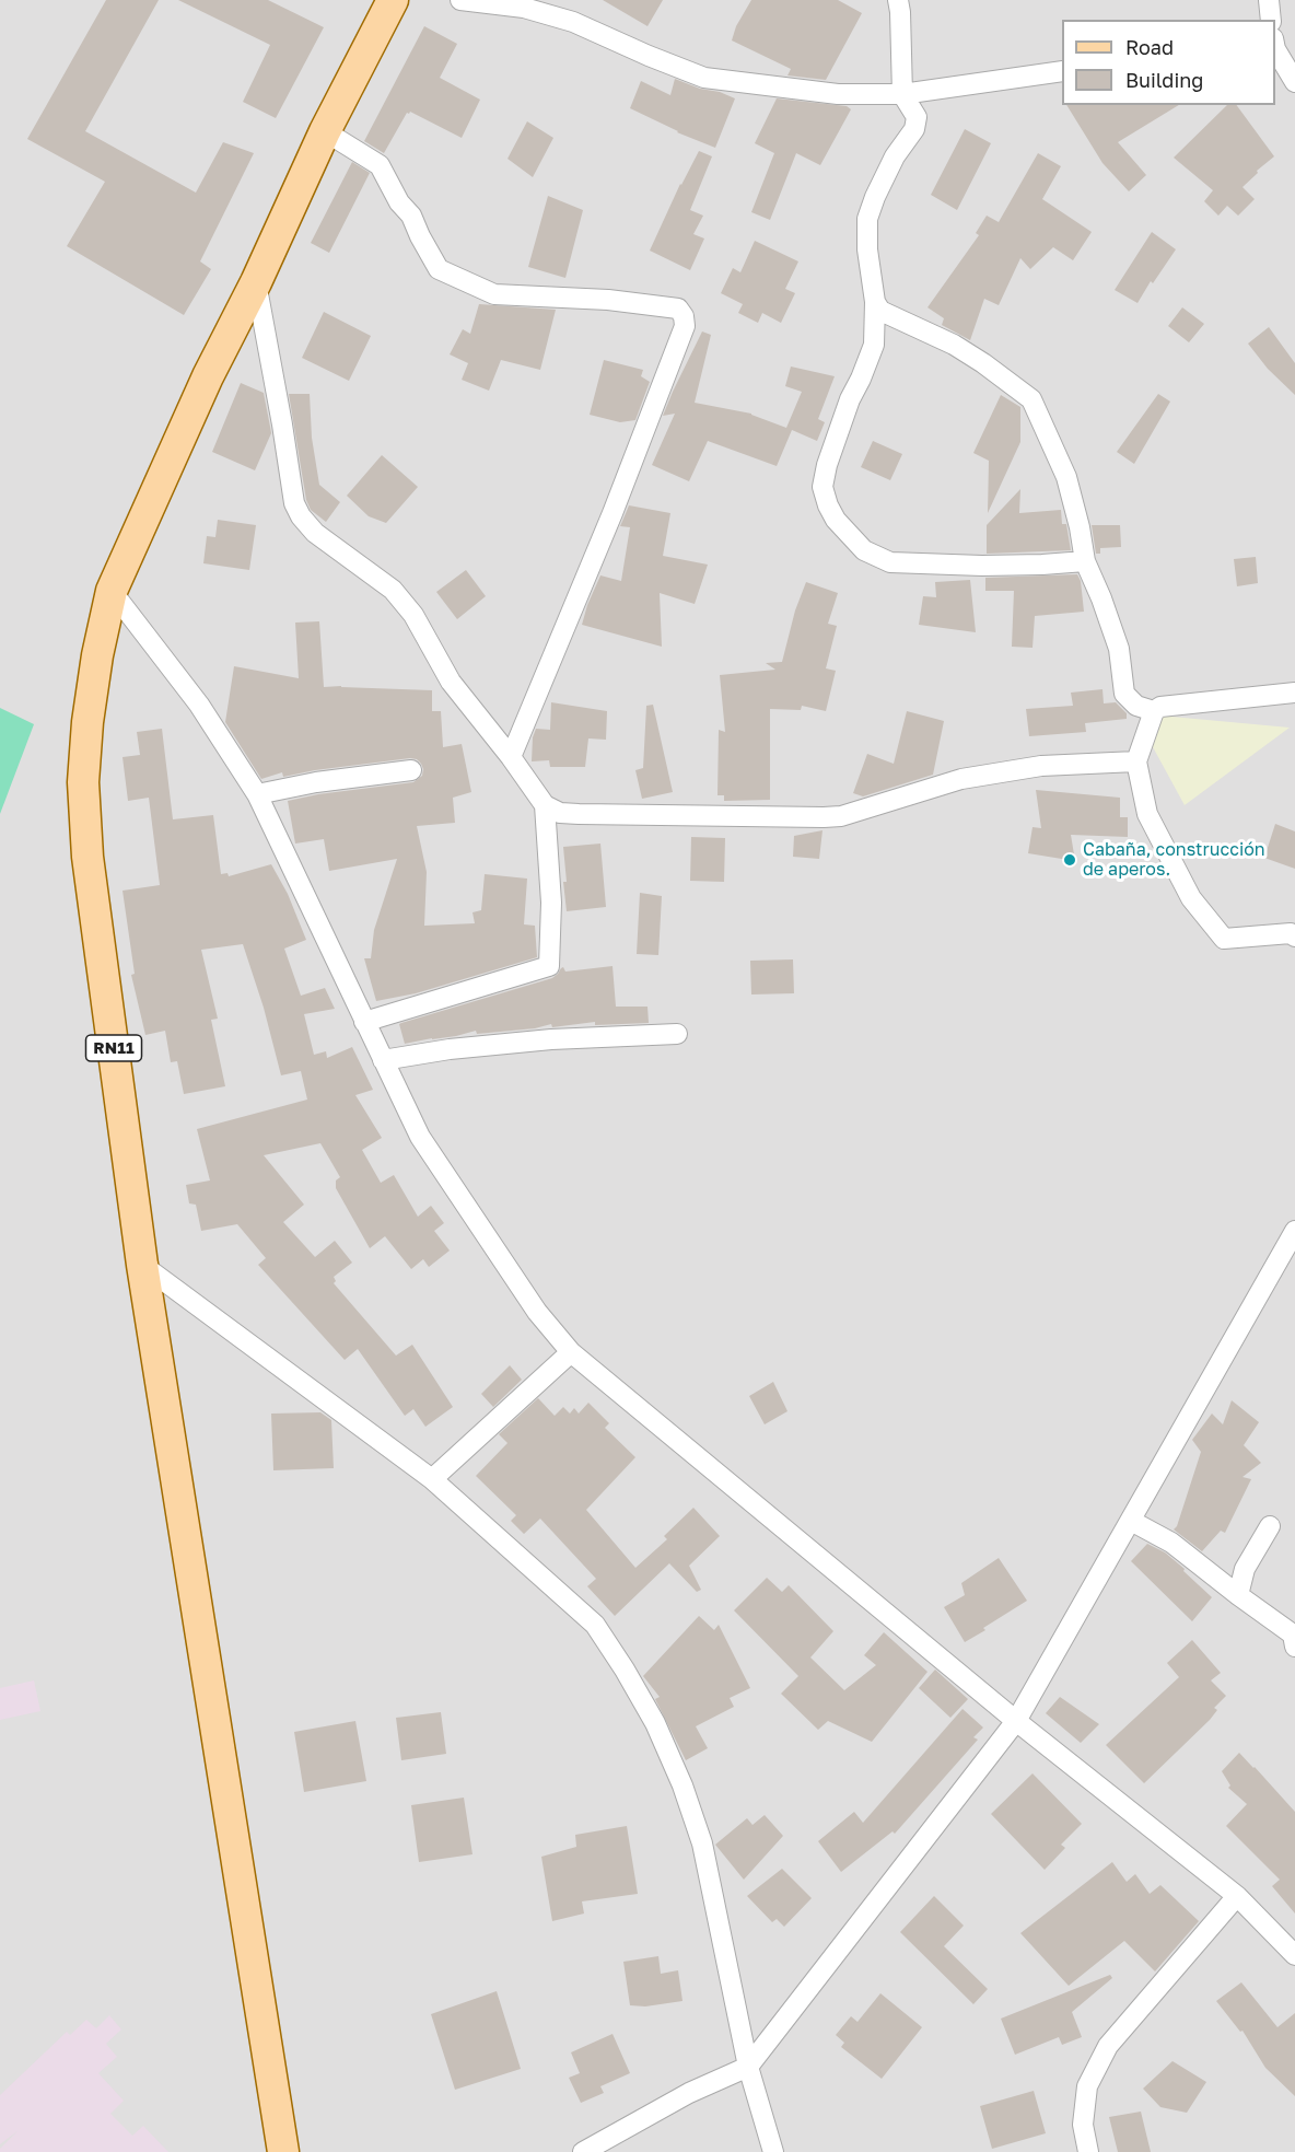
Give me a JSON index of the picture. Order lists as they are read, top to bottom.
{
  "streets": {
    "main road": ["RN11"]
  },
  "places": ["Cabaña, construcción de aperos."],
  "legend": ["Road", "Building"]
}
